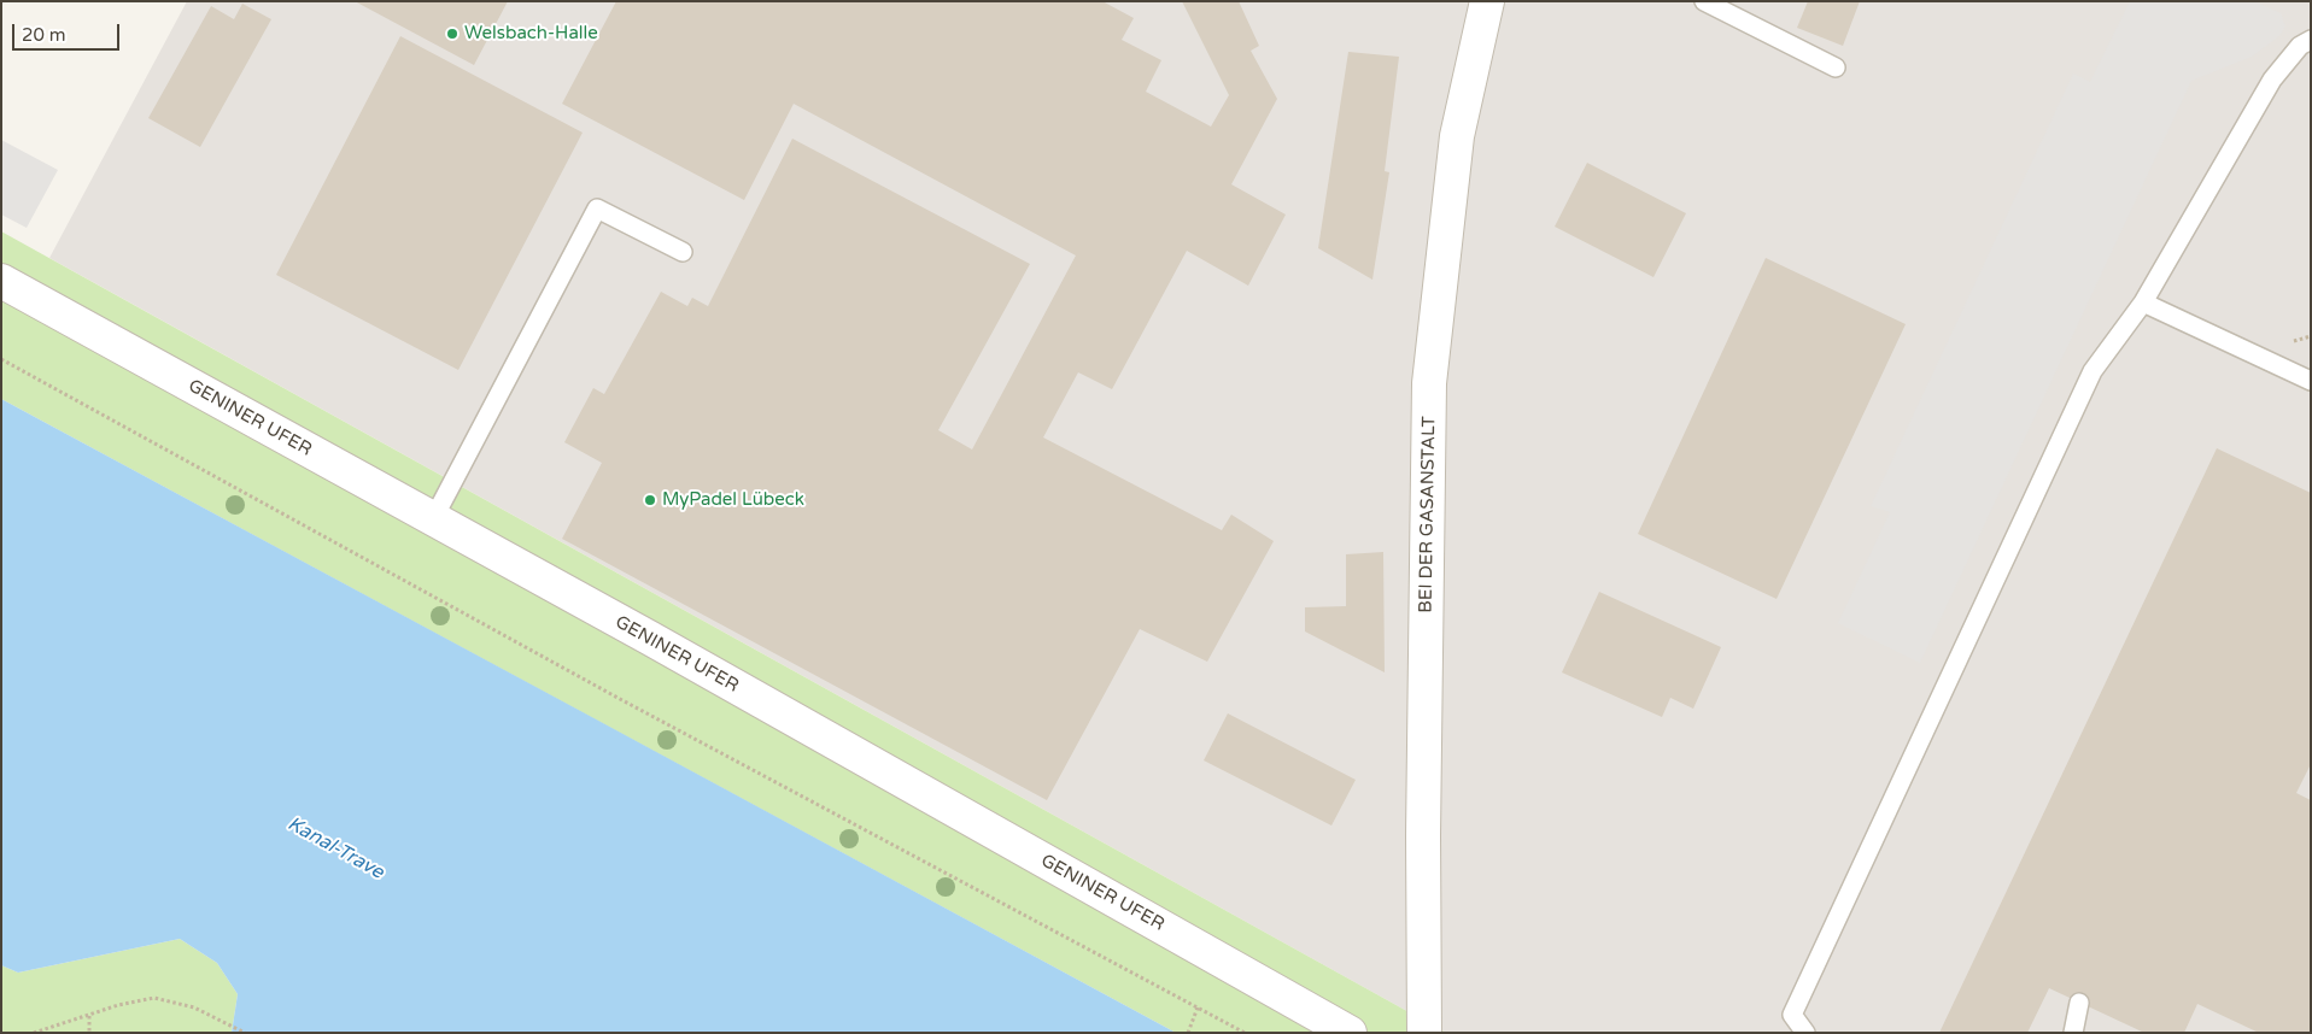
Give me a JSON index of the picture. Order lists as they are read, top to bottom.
{
  "streets": {
    "street": ["GENINER UFER", "BEI DER GASANSTALT"]
  },
  "water": ["Kanal-Trave"],
  "places": ["Welsbach-Halle", "MyPadel Lübeck"],
  "scale_bar": "20 m"
}
